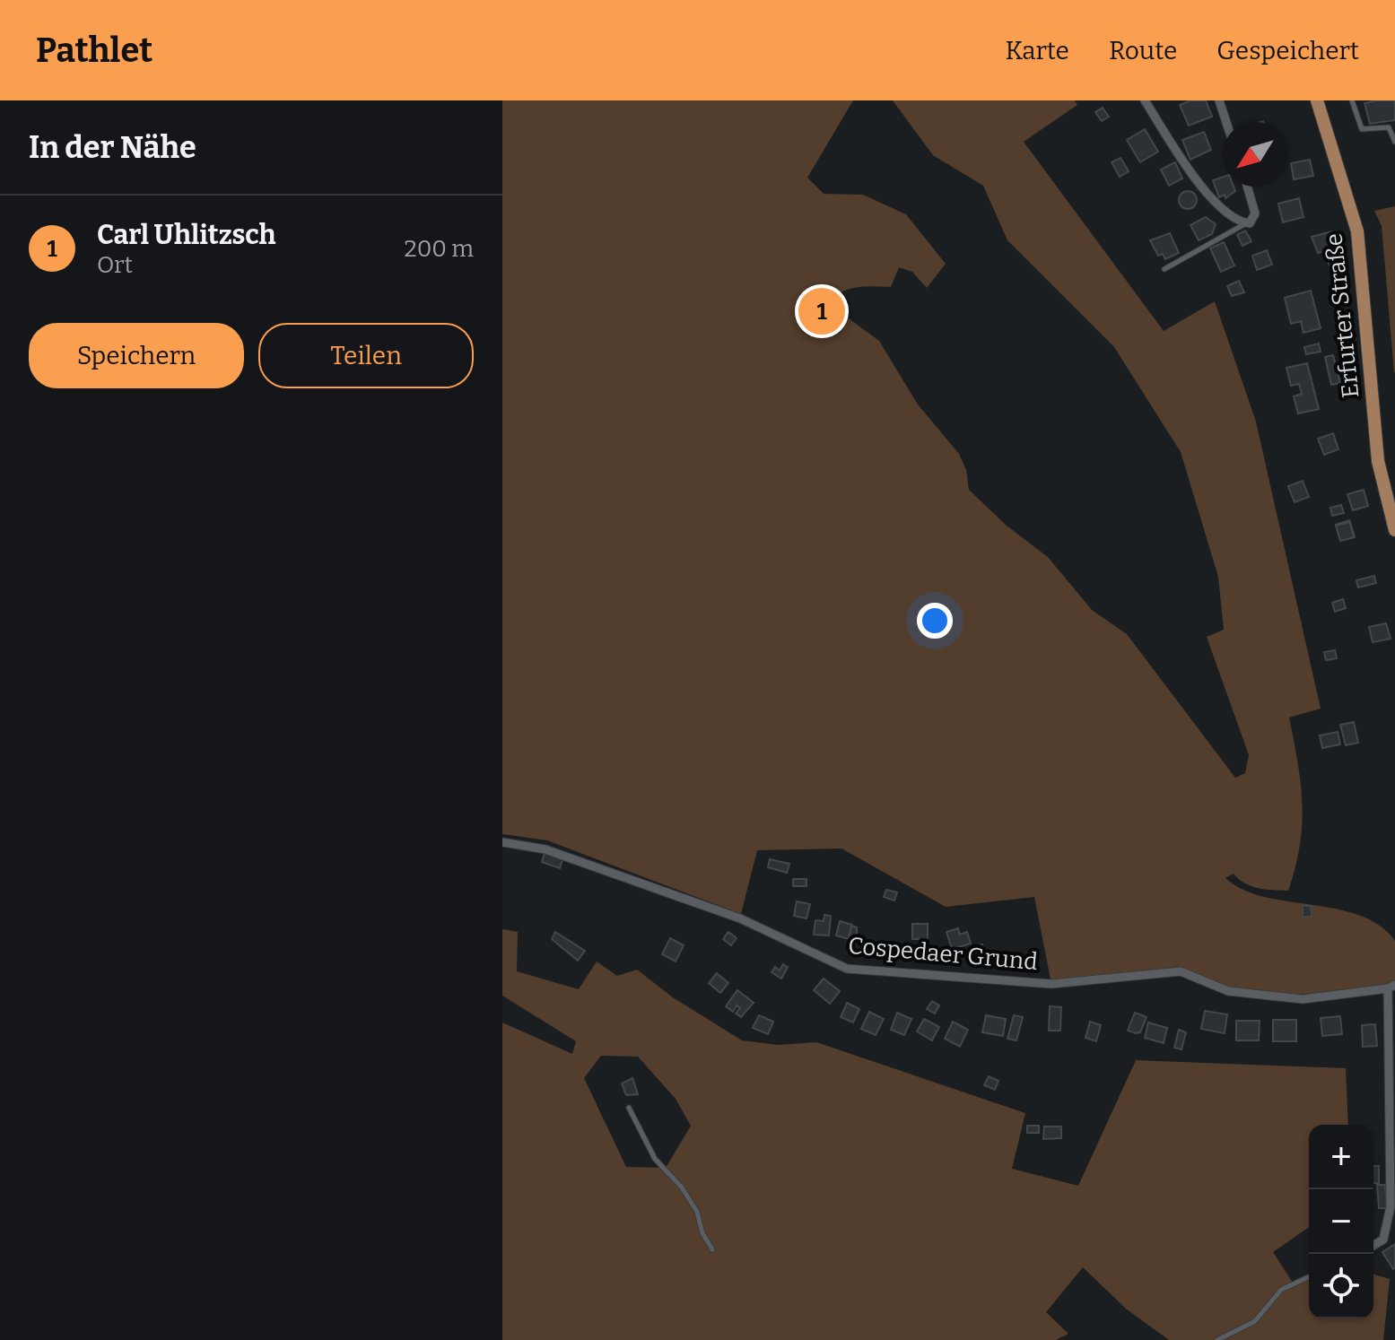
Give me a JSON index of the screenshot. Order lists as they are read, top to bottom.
{
  "streets": {
    "main road": ["Erfurter Straße"],
    "street": ["Cospedaer Grund"]
  },
  "north": "bottom left",
  "page": {
    "header": "Pathlet",
    "nav": ["Karte", "Route", "Gespeichert"],
    "heading": "In der Nähe",
    "list": [
      {
        "mark": "1",
        "name": "Carl Uhlitzsch",
        "note": "Ort",
        "value": "200 m"
      }
    ],
    "pins": "1",
    "buttons": ["Speichern", "Teilen"],
    "map_buttons": ["+", "−"]
  }
}
